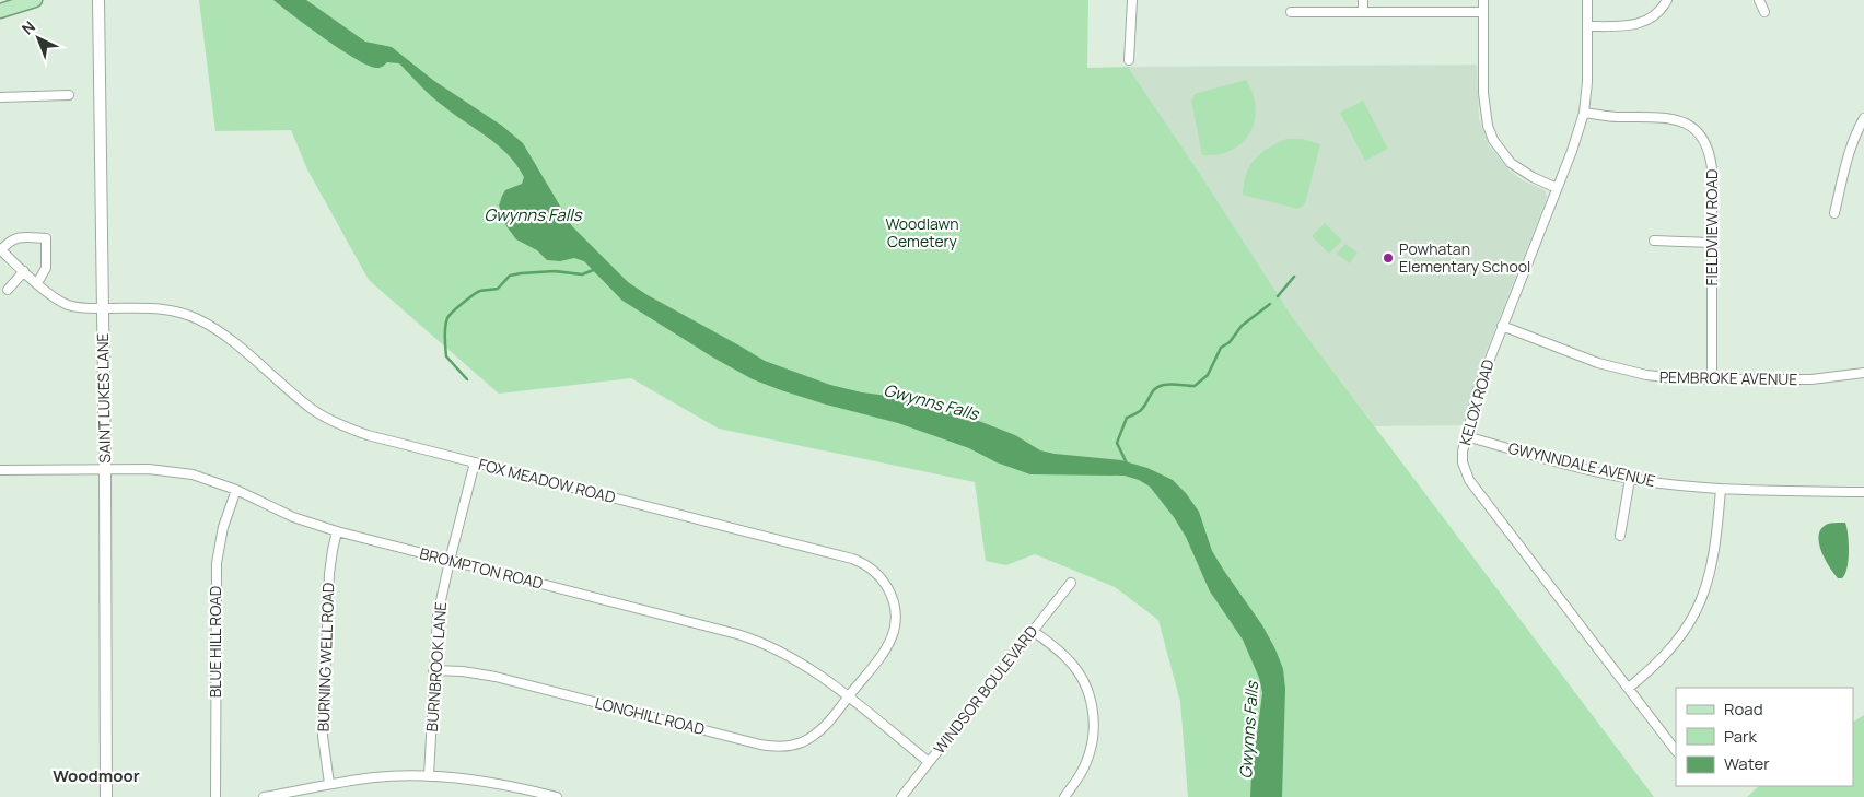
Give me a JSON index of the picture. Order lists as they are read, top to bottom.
{
  "streets": {
    "street": [
      "FIELDVIEW ROAD",
      "PEMBROKE AVENUE",
      "SAINT LUKES LANE",
      "KELOX ROAD",
      "GWYNNDALE AVENUE",
      "FOX MEADOW ROAD",
      "BROMPTON ROAD",
      "BLUE HILL ROAD",
      "BURNING WELL ROAD",
      "BURNBROOK LANE",
      "WINDSOR BOULEVARD",
      "LONGHILL ROAD"
    ]
  },
  "crossings": [
    ["FIELDVIEW ROAD", "PEMBROKE AVENUE"],
    ["FIELDVIEW ROAD", "KELOX ROAD"],
    ["PEMBROKE AVENUE", "KELOX ROAD"],
    ["SAINT LUKES LANE", "FOX MEADOW ROAD"],
    ["SAINT LUKES LANE", "BROMPTON ROAD"],
    ["KELOX ROAD", "GWYNNDALE AVENUE"],
    ["FOX MEADOW ROAD", "BROMPTON ROAD"],
    ["FOX MEADOW ROAD", "BURNBROOK LANE"],
    ["FOX MEADOW ROAD", "LONGHILL ROAD"],
    ["BROMPTON ROAD", "BLUE HILL ROAD"],
    ["BROMPTON ROAD", "BURNING WELL ROAD"],
    ["BROMPTON ROAD", "BURNBROOK LANE"],
    ["BROMPTON ROAD", "WINDSOR BOULEVARD"],
    ["BROMPTON ROAD", "LONGHILL ROAD"],
    ["BURNBROOK LANE", "LONGHILL ROAD"]
  ],
  "districts": ["Woodmoor"],
  "water": ["Gwynns Falls"],
  "parks": ["Woodlawn Cemetery"],
  "places": ["Powhatan Elementary School"],
  "legend": ["Road", "Park", "Water"],
  "north": "top left"
}
